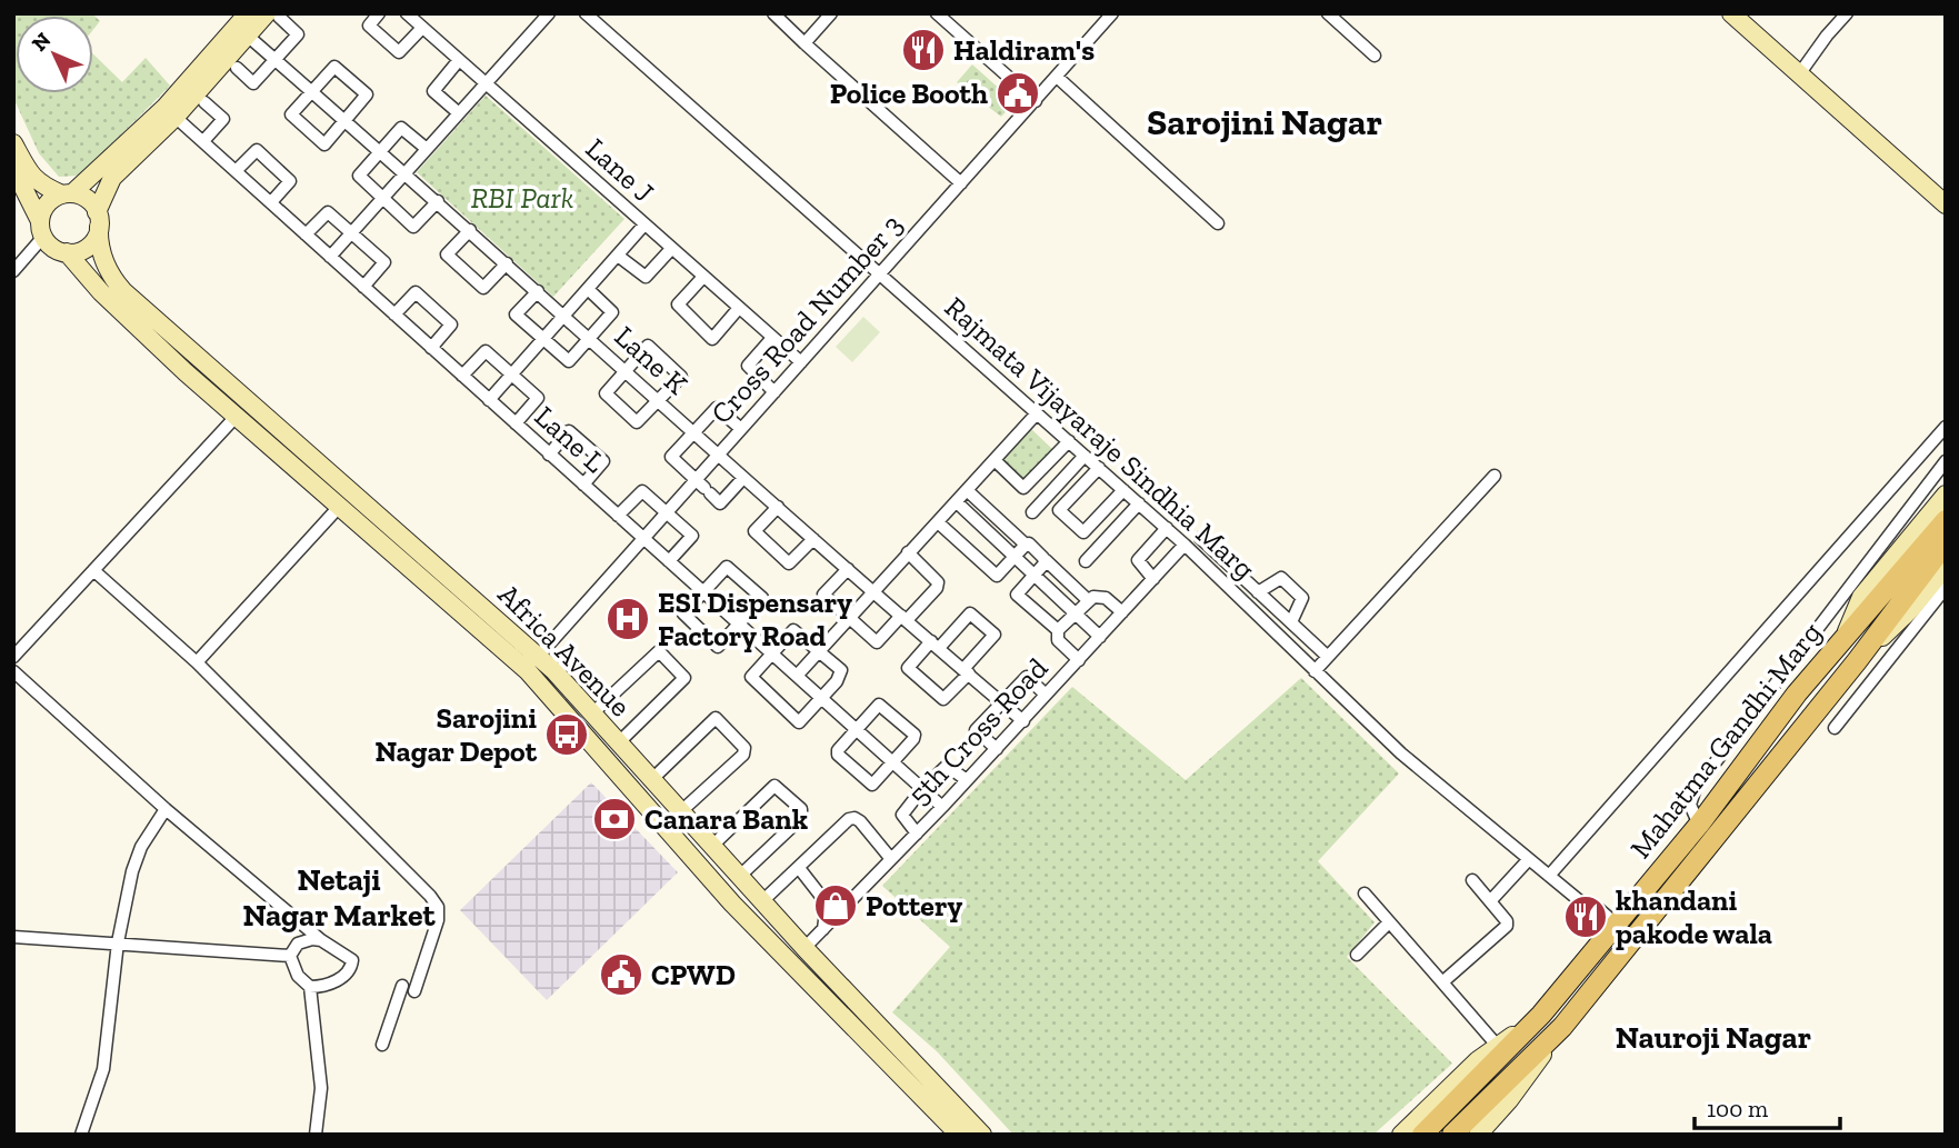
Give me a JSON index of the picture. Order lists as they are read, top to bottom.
{
  "streets": {
    "main road": ["Africa Avenue", "Mahatma Gandhi Marg"],
    "street": [
      "Lane J",
      "Cross Road Number 3",
      "Lane K",
      "Rajmata Vijayaraje Sindhia Marg",
      "Lane L",
      "5th Cross Road"
    ]
  },
  "crossings": [
    ["Lane J", "Cross Road Number 3"],
    ["Cross Road Number 3", "Lane K"],
    ["Cross Road Number 3", "Rajmata Vijayaraje Sindhia Marg"],
    ["Cross Road Number 3", "Lane L"],
    ["Cross Road Number 3", "Africa Avenue"],
    ["Lane K", "5th Cross Road"],
    ["Rajmata Vijayaraje Sindhia Marg", "5th Cross Road"],
    ["Rajmata Vijayaraje Sindhia Marg", "Mahatma Gandhi Marg"],
    ["Lane L", "5th Cross Road"],
    ["Africa Avenue", "5th Cross Road"]
  ],
  "districts": ["Sarojini Nagar", "Netaji Nagar Market", "Nauroji Nagar"],
  "parks": ["RBI Park"],
  "places": {
    "restaurant": ["Haldiram's", "khandani pakode wala"],
    "public building": ["Police Booth", "CPWD"],
    "hospital": ["ESI Dispensary Factory Road"],
    "bus stop": ["Sarojini Nagar Depot"],
    "bank": ["Canara Bank"],
    "shop": ["Pottery"]
  },
  "scale_bar": "100 m",
  "north": "top left"
}
